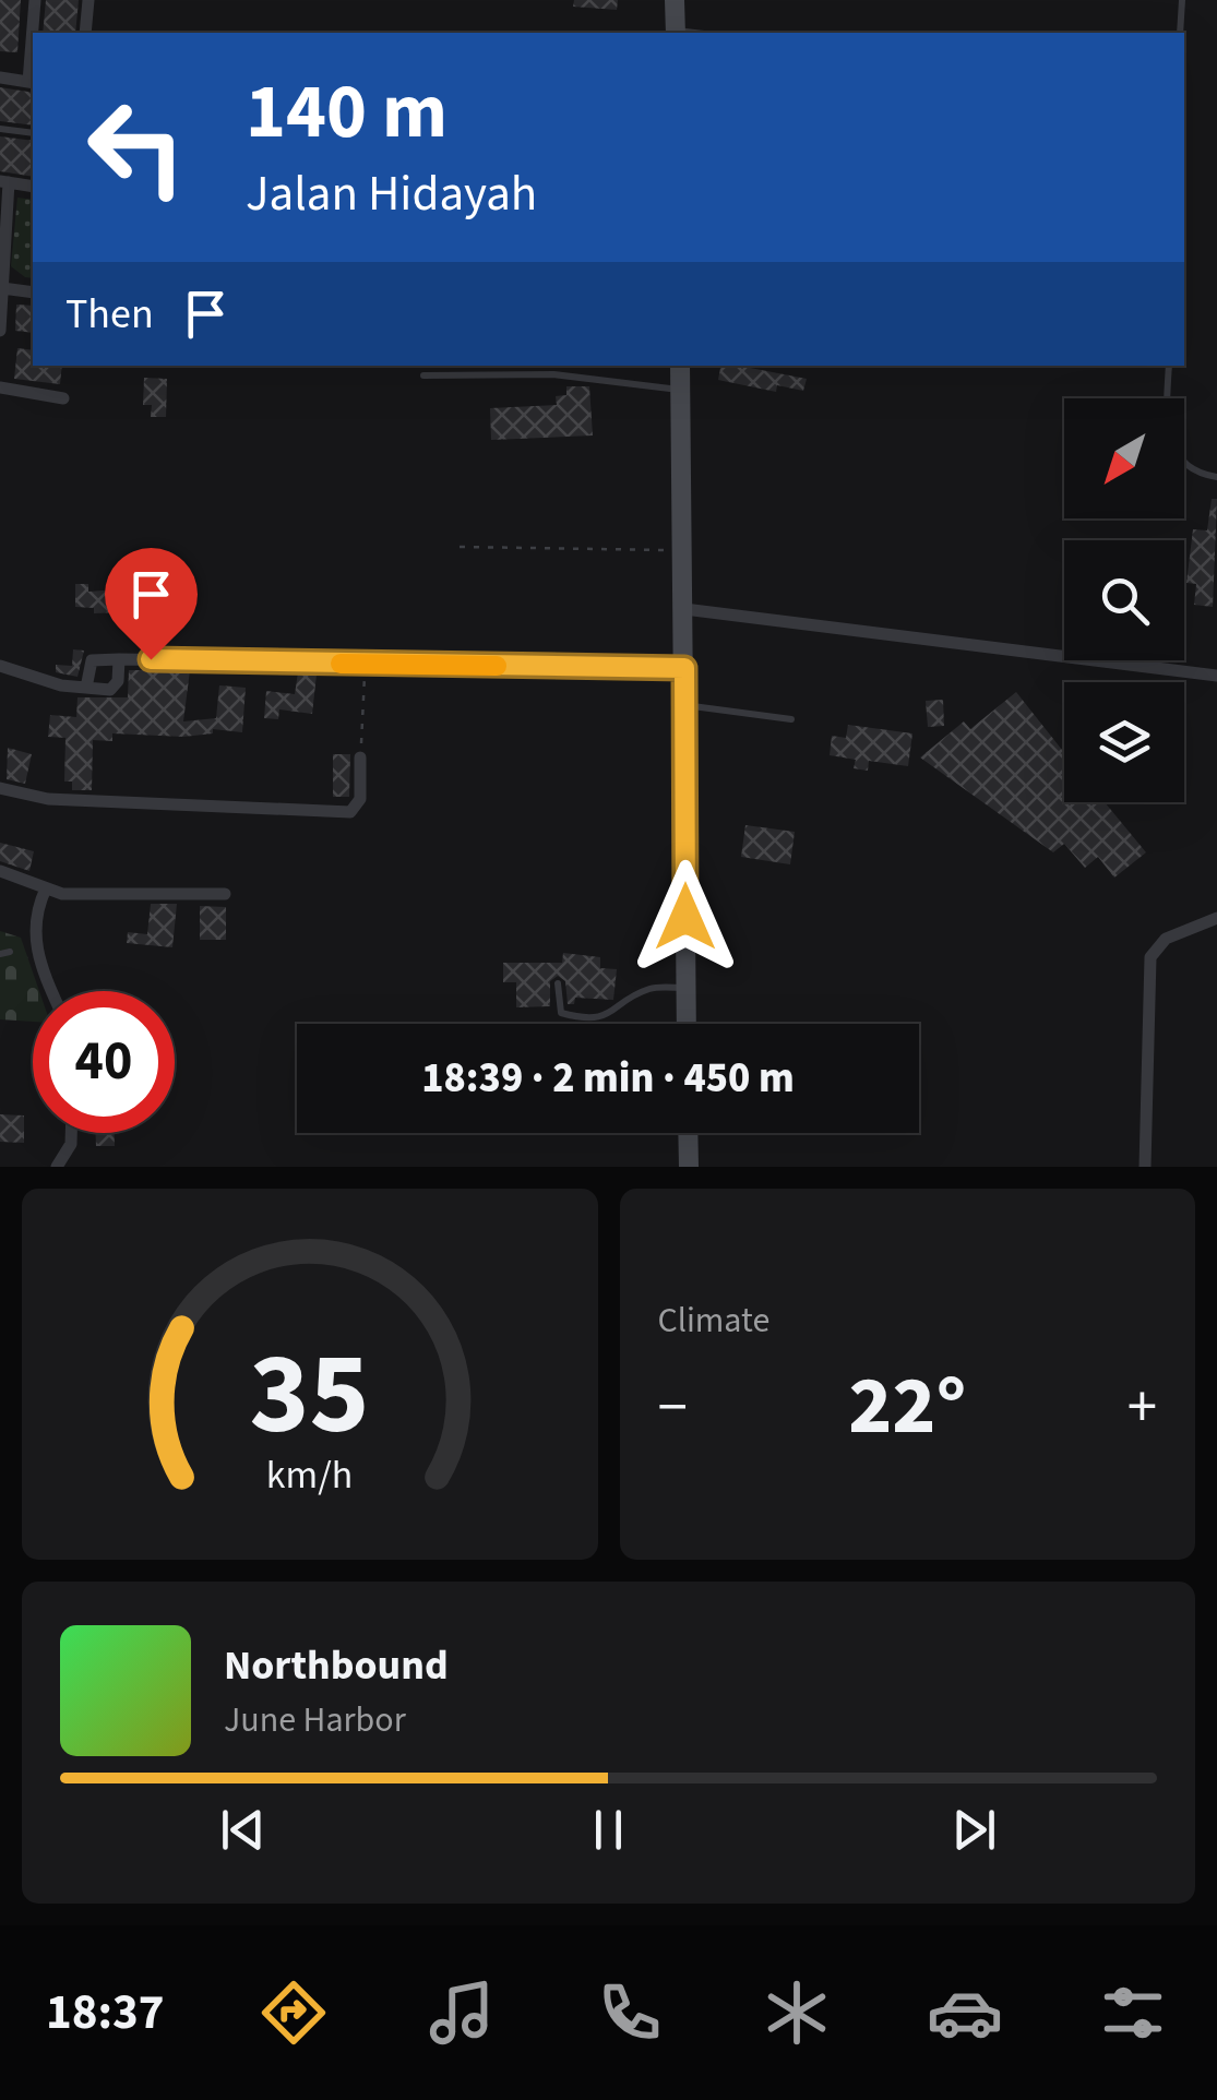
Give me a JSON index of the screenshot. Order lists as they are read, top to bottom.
{
  "north": "bottom left",
  "page": {
    "turn": ["140 m", "Jalan Hidayah"],
    "then": "Then",
    "limit": "40",
    "trip": "18:39 · 2 min · 450 m",
    "tile": "Climate",
    "heat": ["−", "22°", "+"],
    "song": ["Northbound", "June Harbor"],
    "tabs": "18:37",
    "gauge": ["35", "km/h"]
  }
}
